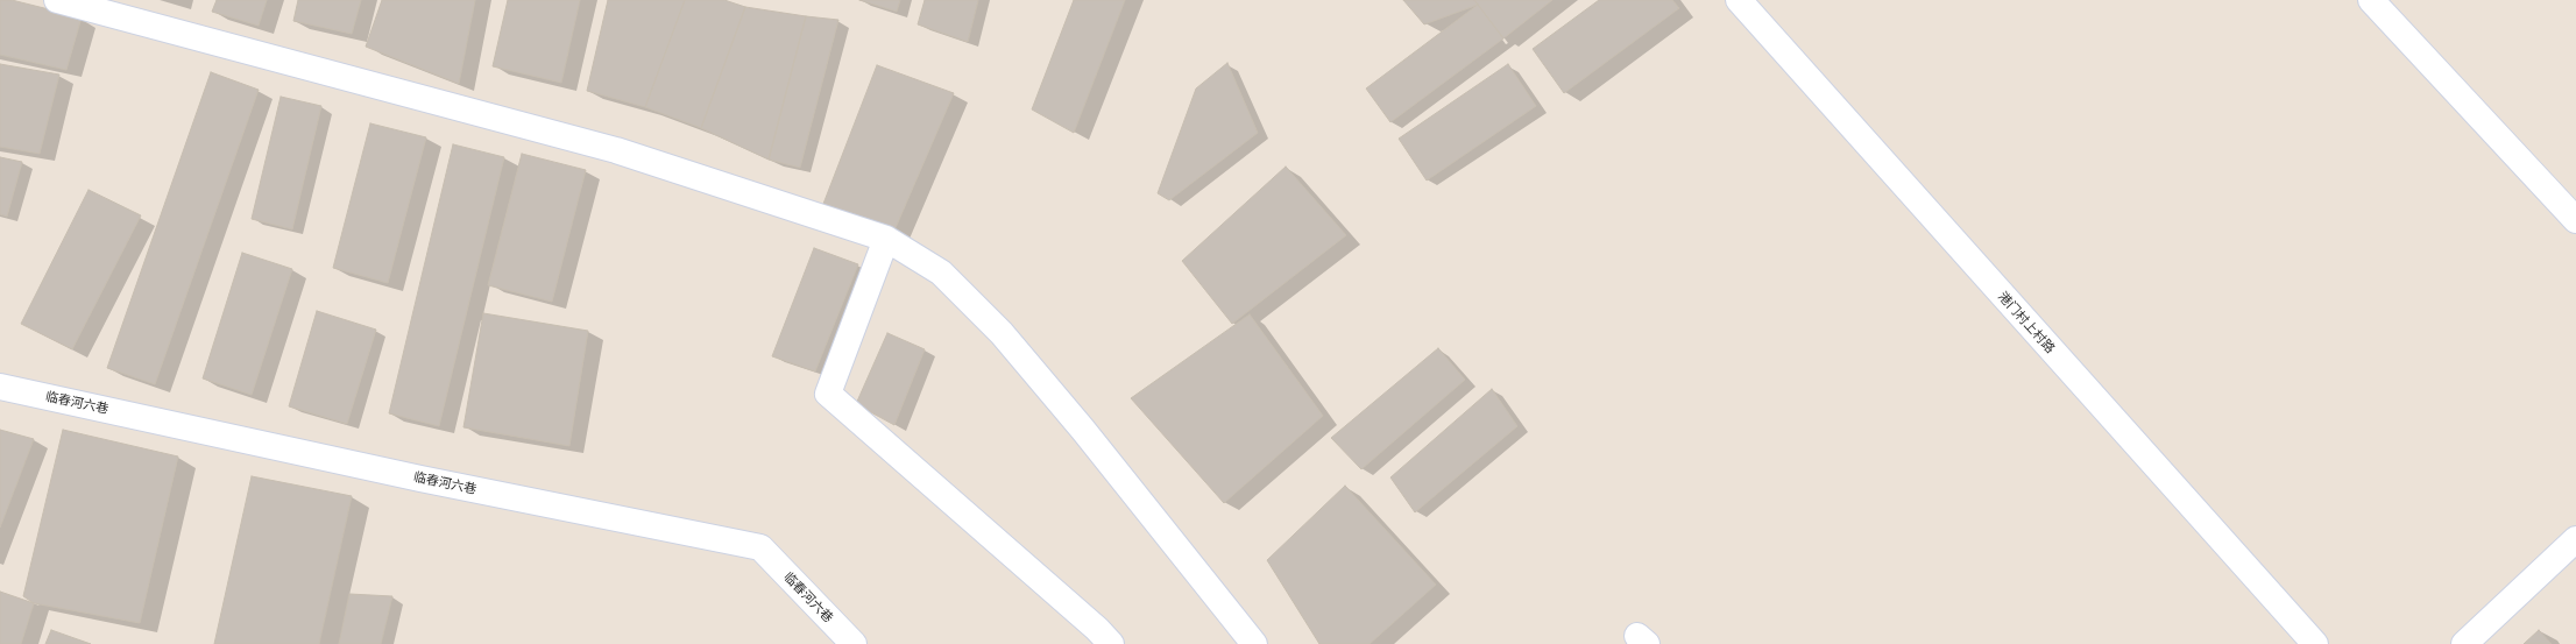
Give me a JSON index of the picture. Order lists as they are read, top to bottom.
{
  "streets": {
    "street": ["港门村上村路", "临春河六巷"]
  }
}
